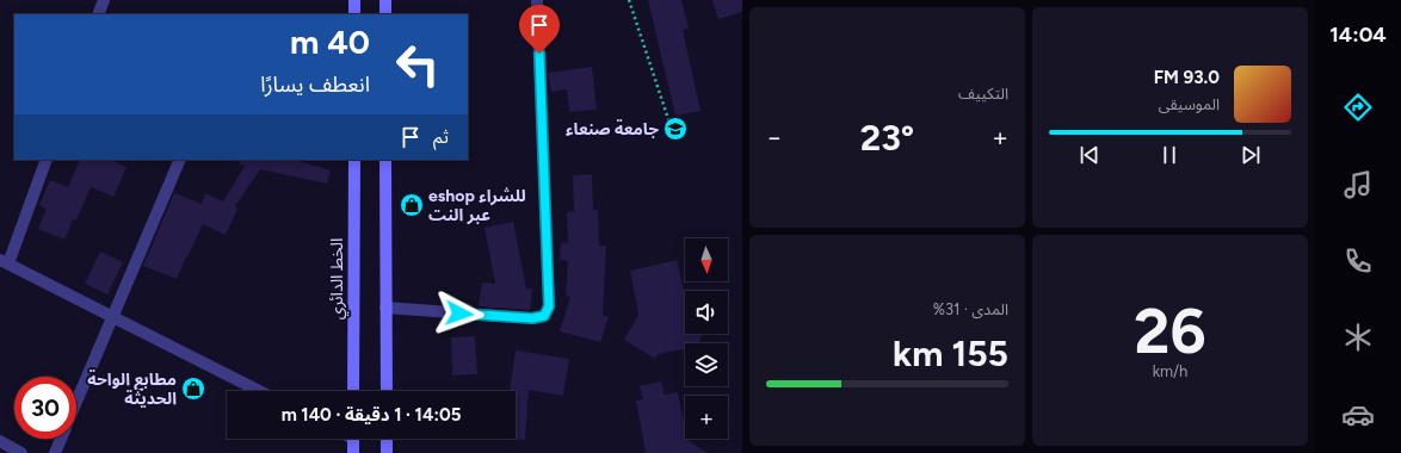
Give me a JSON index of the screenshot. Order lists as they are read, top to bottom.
{
  "streets": {
    "main road": ["الخط الدائري"]
  },
  "places": {
    "school or university": ["جامعة صنعاء"],
    "shop": ["eshop للشراء عبر النت", "مطابع الواحة الحديثة"]
  },
  "north": "bottom",
  "page": {
    "tabs": "14:04",
    "tile": [
      "التكييف",
      ["26", "km/h"],
      ["المدى · 31%", "155 km"]
    ],
    "turn": ["40 m", "انعطف يسارًا"],
    "song": ["93.0 FM", "الموسيقى"],
    "then": "ثم",
    "heat": ["−", "23°", "+"],
    "map_buttons": "+",
    "limit": "30",
    "trip": "14:05 · 1 دقيقة · 140 m"
  }
}
